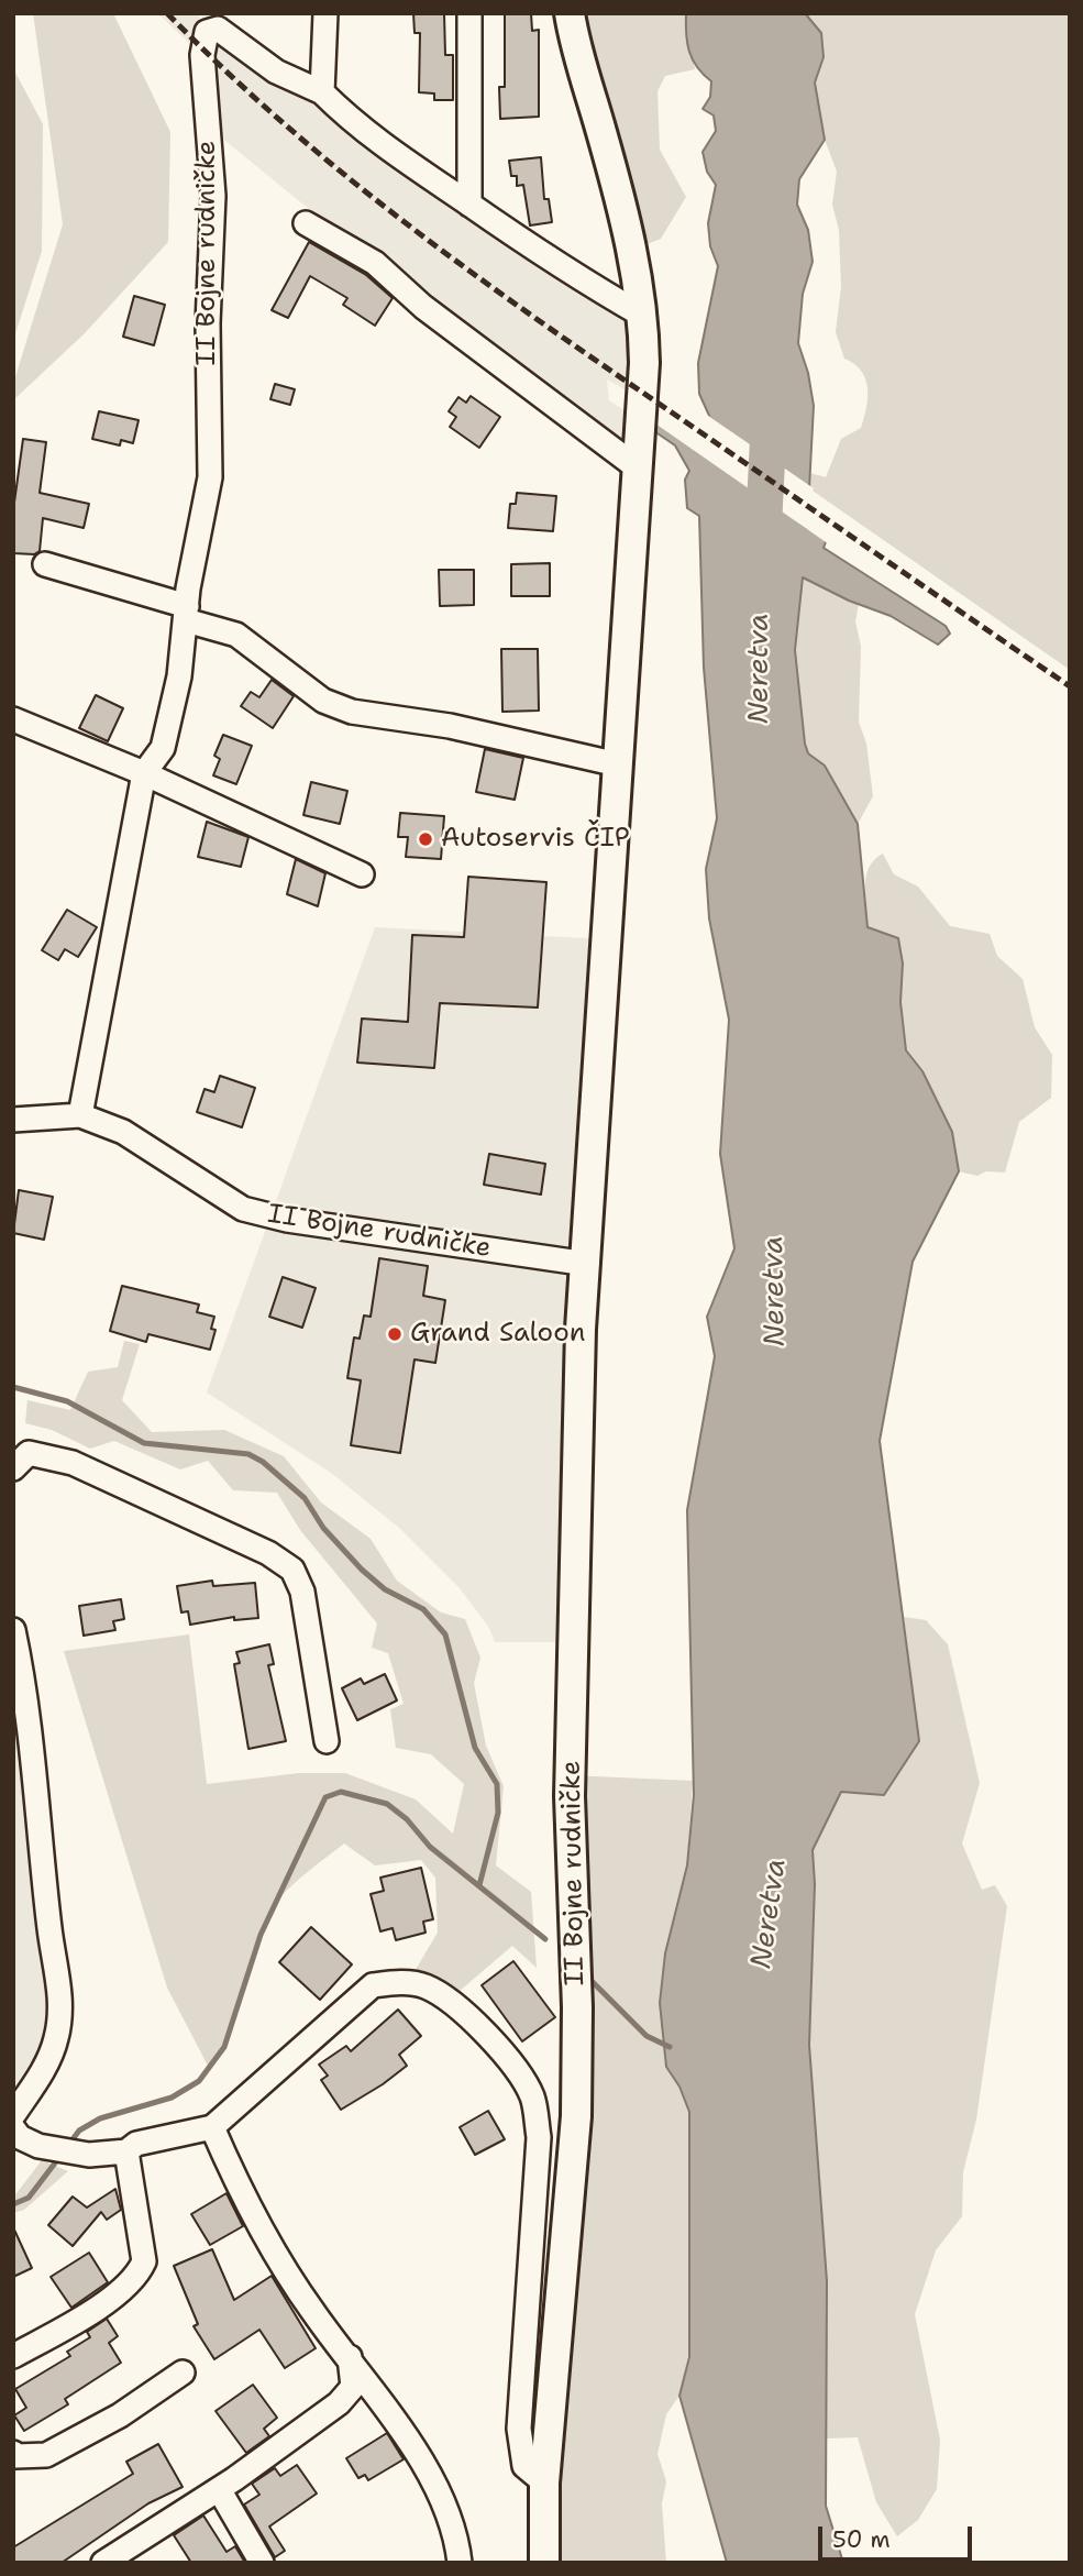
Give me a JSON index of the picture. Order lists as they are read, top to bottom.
{
  "streets": {
    "street": ["II Bojne rudničke"]
  },
  "water": ["Neretva"],
  "places": ["Autoservis ČIP", "Grand Saloon"],
  "scale_bar": "50 m"
}
